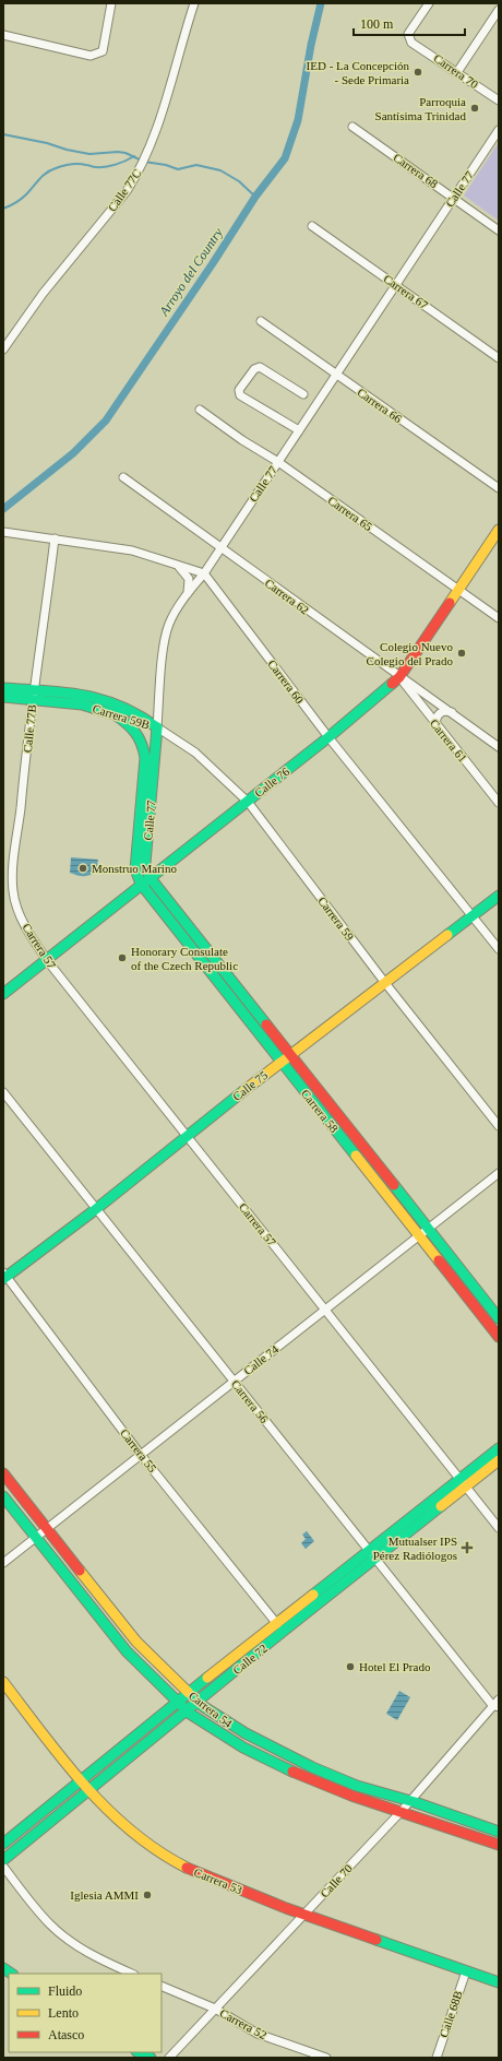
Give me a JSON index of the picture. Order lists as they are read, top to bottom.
{
  "streets": {
    "street": [
      "Carrera 70",
      "Carrera 68",
      "Calle 77",
      "Calle 77C",
      "Carrera 67",
      "Carrera 66",
      "Carrera 65",
      "Carrera 62",
      "Carrera 60",
      "Carrera 59B",
      "Calle 77B",
      "Carrera 61",
      "Calle 76",
      "Carrera 59",
      "Carrera 57",
      "Calle 75",
      "Carrera 58",
      "Calle 74",
      "Carrera 56",
      "Carrera 55",
      "Calle 72",
      "Carrera 54",
      "Carrera 53",
      "Calle 70",
      "Calle 68B",
      "Carrera 52"
    ]
  },
  "crossings": [
    ["Carrera 68", "Calle 77"],
    ["Calle 77", "Carrera 67"],
    ["Calle 77", "Carrera 66"],
    ["Calle 77", "Carrera 65"],
    ["Calle 77", "Carrera 62"],
    ["Calle 77", "Carrera 60"],
    ["Calle 77", "Carrera 59B"],
    ["Calle 77", "Calle 76"],
    ["Calle 77", "Carrera 59"],
    ["Calle 77", "Carrera 58"],
    ["Carrera 65", "Calle 76"],
    ["Carrera 62", "Carrera 61"],
    ["Carrera 62", "Calle 76"],
    ["Carrera 60", "Calle 76"],
    ["Carrera 60", "Calle 75"],
    ["Carrera 59B", "Calle 77B"],
    ["Carrera 59B", "Carrera 59"],
    ["Calle 77B", "Carrera 57"],
    ["Carrera 61", "Calle 76"],
    ["Calle 76", "Carrera 59"],
    ["Calle 76", "Carrera 57"],
    ["Calle 76", "Carrera 58"],
    ["Carrera 59", "Calle 75"],
    ["Carrera 57", "Calle 75"],
    ["Carrera 57", "Calle 74"],
    ["Carrera 57", "Calle 72"],
    ["Calle 75", "Carrera 58"],
    ["Calle 75", "Carrera 56"],
    ["Calle 75", "Carrera 55"],
    ["Carrera 58", "Calle 74"],
    ["Calle 74", "Carrera 56"],
    ["Calle 74", "Carrera 55"],
    ["Calle 74", "Carrera 54"],
    ["Carrera 56", "Calle 72"],
    ["Carrera 56", "Calle 70"],
    ["Carrera 55", "Calle 72"],
    ["Calle 72", "Carrera 54"],
    ["Calle 72", "Carrera 53"],
    ["Carrera 54", "Calle 70"],
    ["Carrera 53", "Calle 70"],
    ["Carrera 53", "Calle 68B"],
    ["Calle 70", "Carrera 52"]
  ],
  "water": ["Arroyo del Country"],
  "places": {
    "other": [
      "IED - La Concepción - Sede Primaria",
      "Parroquia Santísima Trinidad",
      "Colegio Nuevo Colegio del Prado",
      "Monstruo Marino",
      "Honorary Consulate of the Czech Republic",
      "Hotel El Prado",
      "Iglesia AMMI"
    ],
    "health": ["Mutualser IPS Pérez Radiólogos"]
  },
  "legend": ["Fluido", "Lento", "Atasco"],
  "scale_bar": "100 m"
}
